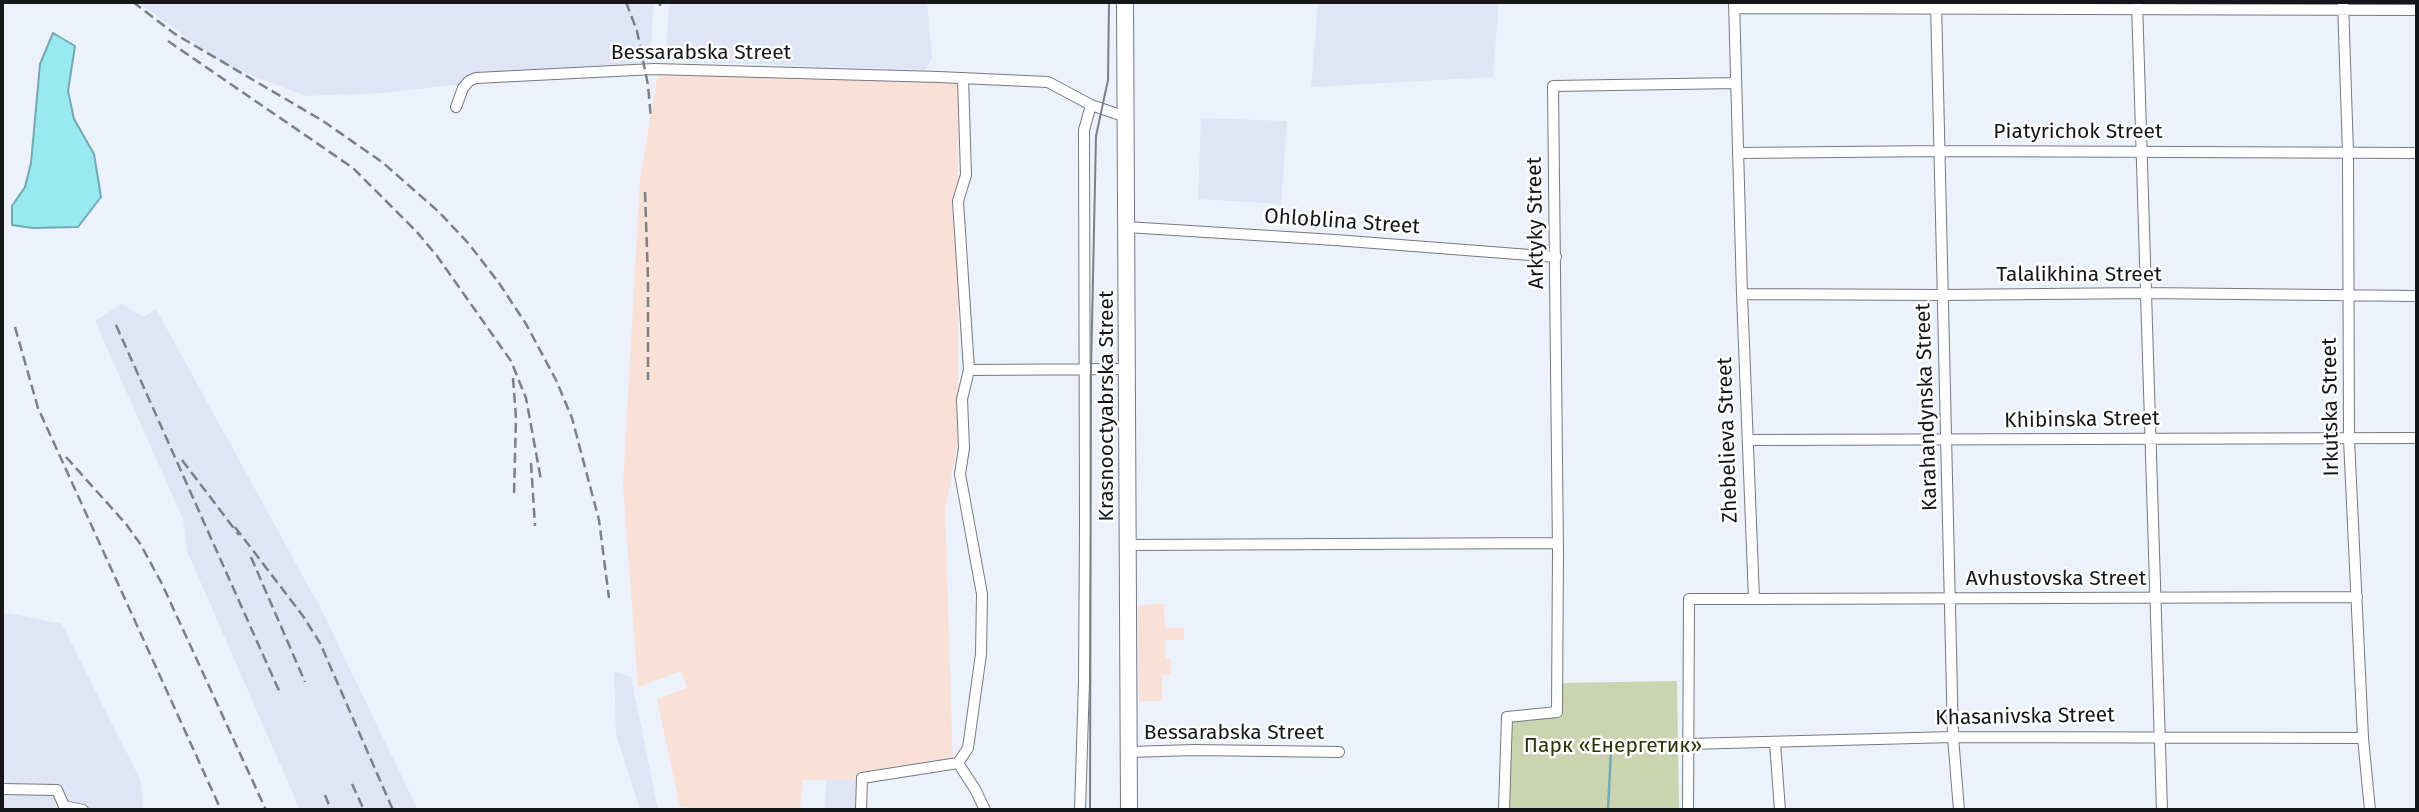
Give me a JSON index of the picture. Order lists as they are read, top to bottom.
{
  "streets": {
    "main road": ["Krasnooctyabrska Street"],
    "street": [
      "Bessarabska Street",
      "Piatyrichok Street",
      "Ohloblina Street",
      "Arktyky Street",
      "Talalikhina Street",
      "Karahandynska Street",
      "Irkutska Street",
      "Khibinska Street",
      "Zhebelieva Street",
      "Avhustovska Street",
      "Khasanivska Street"
    ]
  },
  "crossings": [
    ["Bessarabska Street", "Krasnooctyabrska Street"],
    ["Piatyrichok Street", "Karahandynska Street"],
    ["Piatyrichok Street", "Irkutska Street"],
    ["Piatyrichok Street", "Zhebelieva Street"],
    ["Ohloblina Street", "Arktyky Street"],
    ["Ohloblina Street", "Krasnooctyabrska Street"],
    ["Arktyky Street", "Zhebelieva Street"],
    ["Talalikhina Street", "Karahandynska Street"],
    ["Talalikhina Street", "Irkutska Street"],
    ["Talalikhina Street", "Zhebelieva Street"],
    ["Karahandynska Street", "Khibinska Street"],
    ["Karahandynska Street", "Avhustovska Street"],
    ["Karahandynska Street", "Khasanivska Street"],
    ["Irkutska Street", "Khibinska Street"],
    ["Irkutska Street", "Avhustovska Street"],
    ["Irkutska Street", "Khasanivska Street"],
    ["Khibinska Street", "Zhebelieva Street"],
    ["Zhebelieva Street", "Avhustovska Street"]
  ],
  "parks": ["Парк «Енергетик»"]
}
